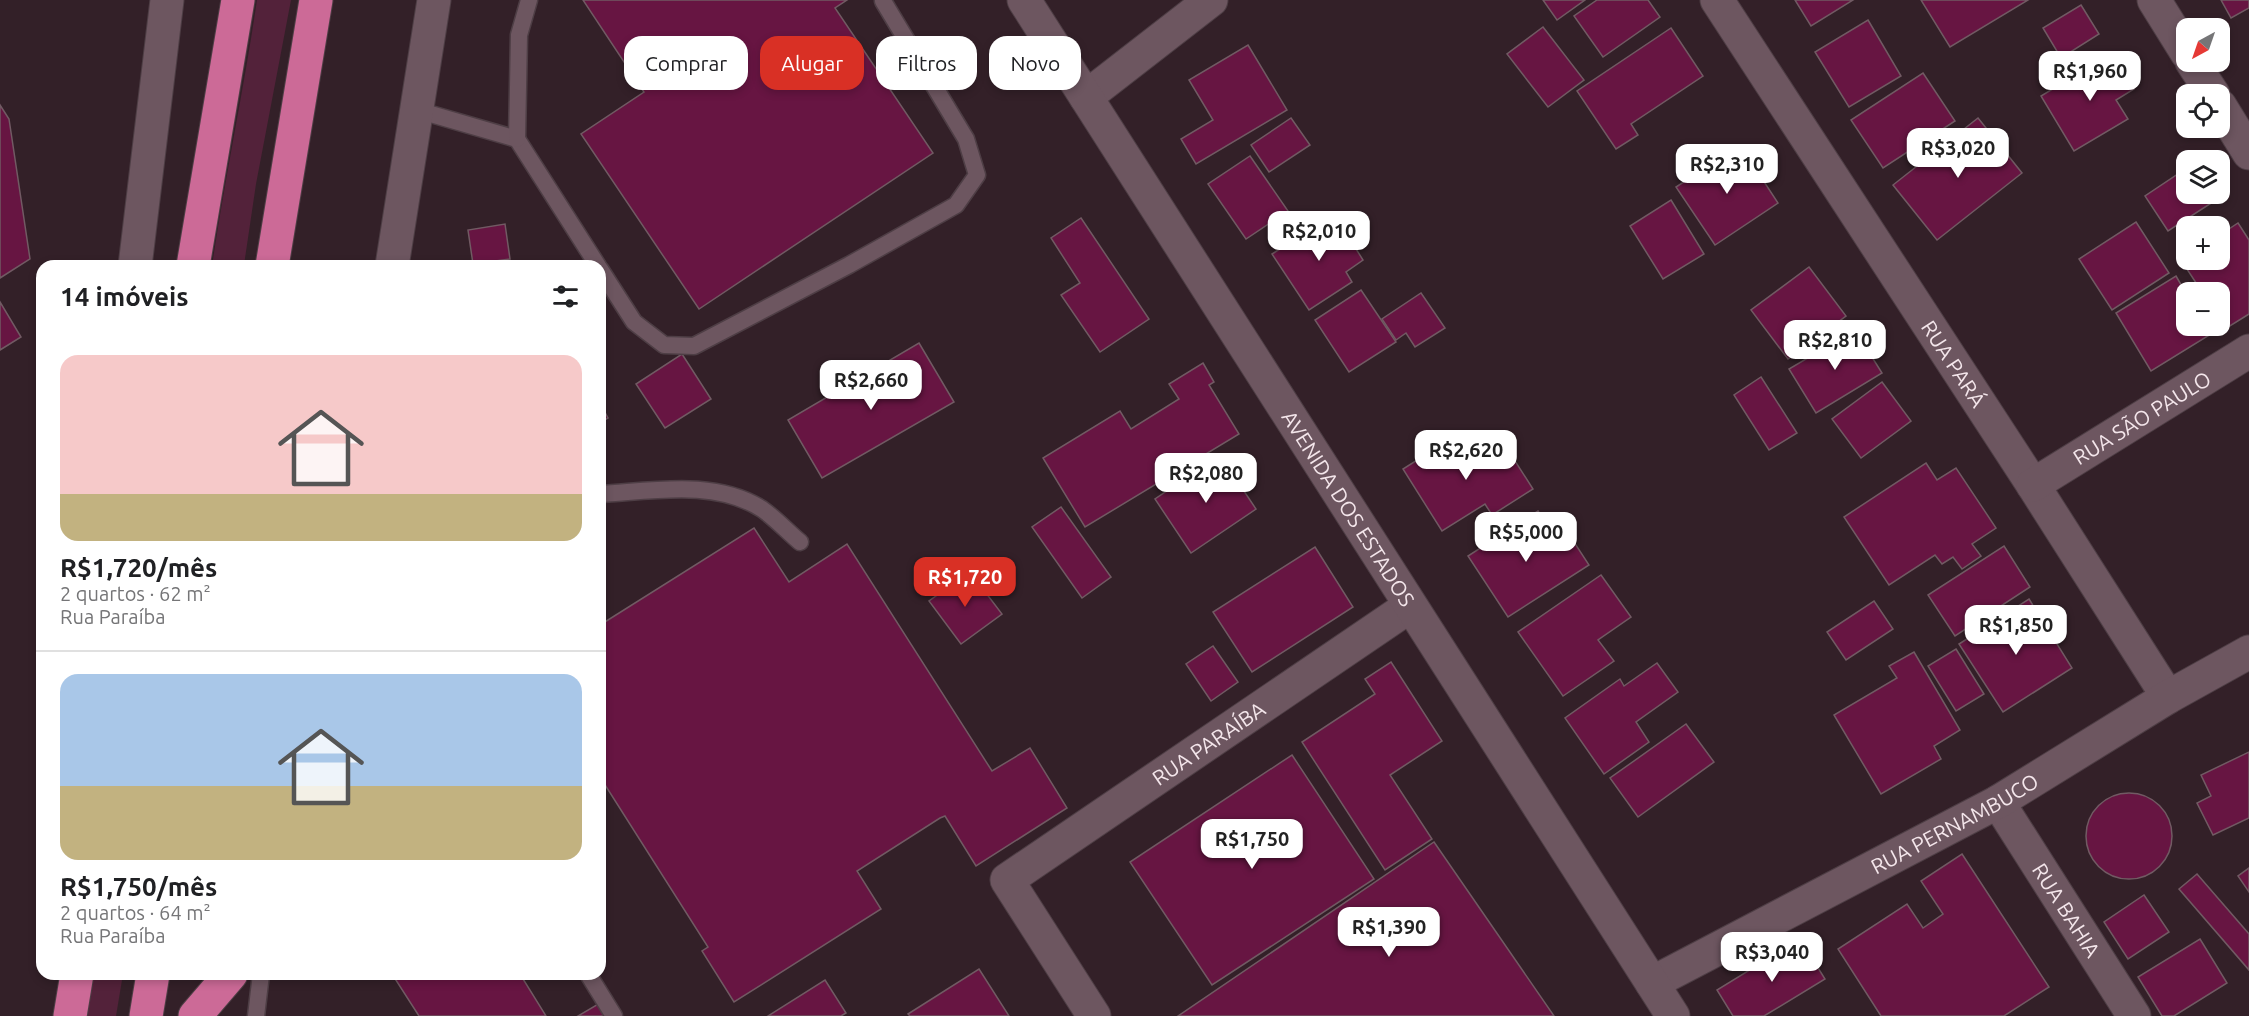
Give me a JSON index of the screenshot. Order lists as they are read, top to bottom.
{
  "streets": {
    "street": [
      "RUA PARÁ",
      "RUA SÃO PAULO",
      "AVENIDA DOS ESTADOS",
      "RUA PARAÍBA",
      "RUA PERNAMBUCO",
      "RUA BAHIA"
    ]
  },
  "crossings": [
    ["RUA PARÁ", "RUA SÃO PAULO"],
    ["RUA PARÁ", "RUA PERNAMBUCO"],
    ["AVENIDA DOS ESTADOS", "RUA PARAÍBA"],
    ["AVENIDA DOS ESTADOS", "RUA PERNAMBUCO"],
    ["RUA PERNAMBUCO", "RUA BAHIA"]
  ],
  "north": "bottom left",
  "page": {
    "map_buttons": ["+", "−"],
    "chip": [
      "Comprar",
      "Alugar",
      "Filtros",
      "Novo"
    ],
    "price": [
      "R$1,960",
      "R$3,020",
      "R$2,310",
      "R$2,010",
      "R$2,810",
      "R$2,660",
      "R$2,620",
      "R$2,080",
      "R$5,000",
      "R$1,720",
      "R$1,850",
      "R$1,750",
      "R$1,390",
      "R$3,040"
    ],
    "heading": "14 imóveis",
    "list": [
      {
        "name": "R$1,720/mês",
        "note": "2 quartos · 62 m² · Rua Paraíba"
      },
      {
        "name": "R$1,750/mês",
        "note": "2 quartos · 64 m² · Rua Paraíba"
      }
    ]
  }
}
